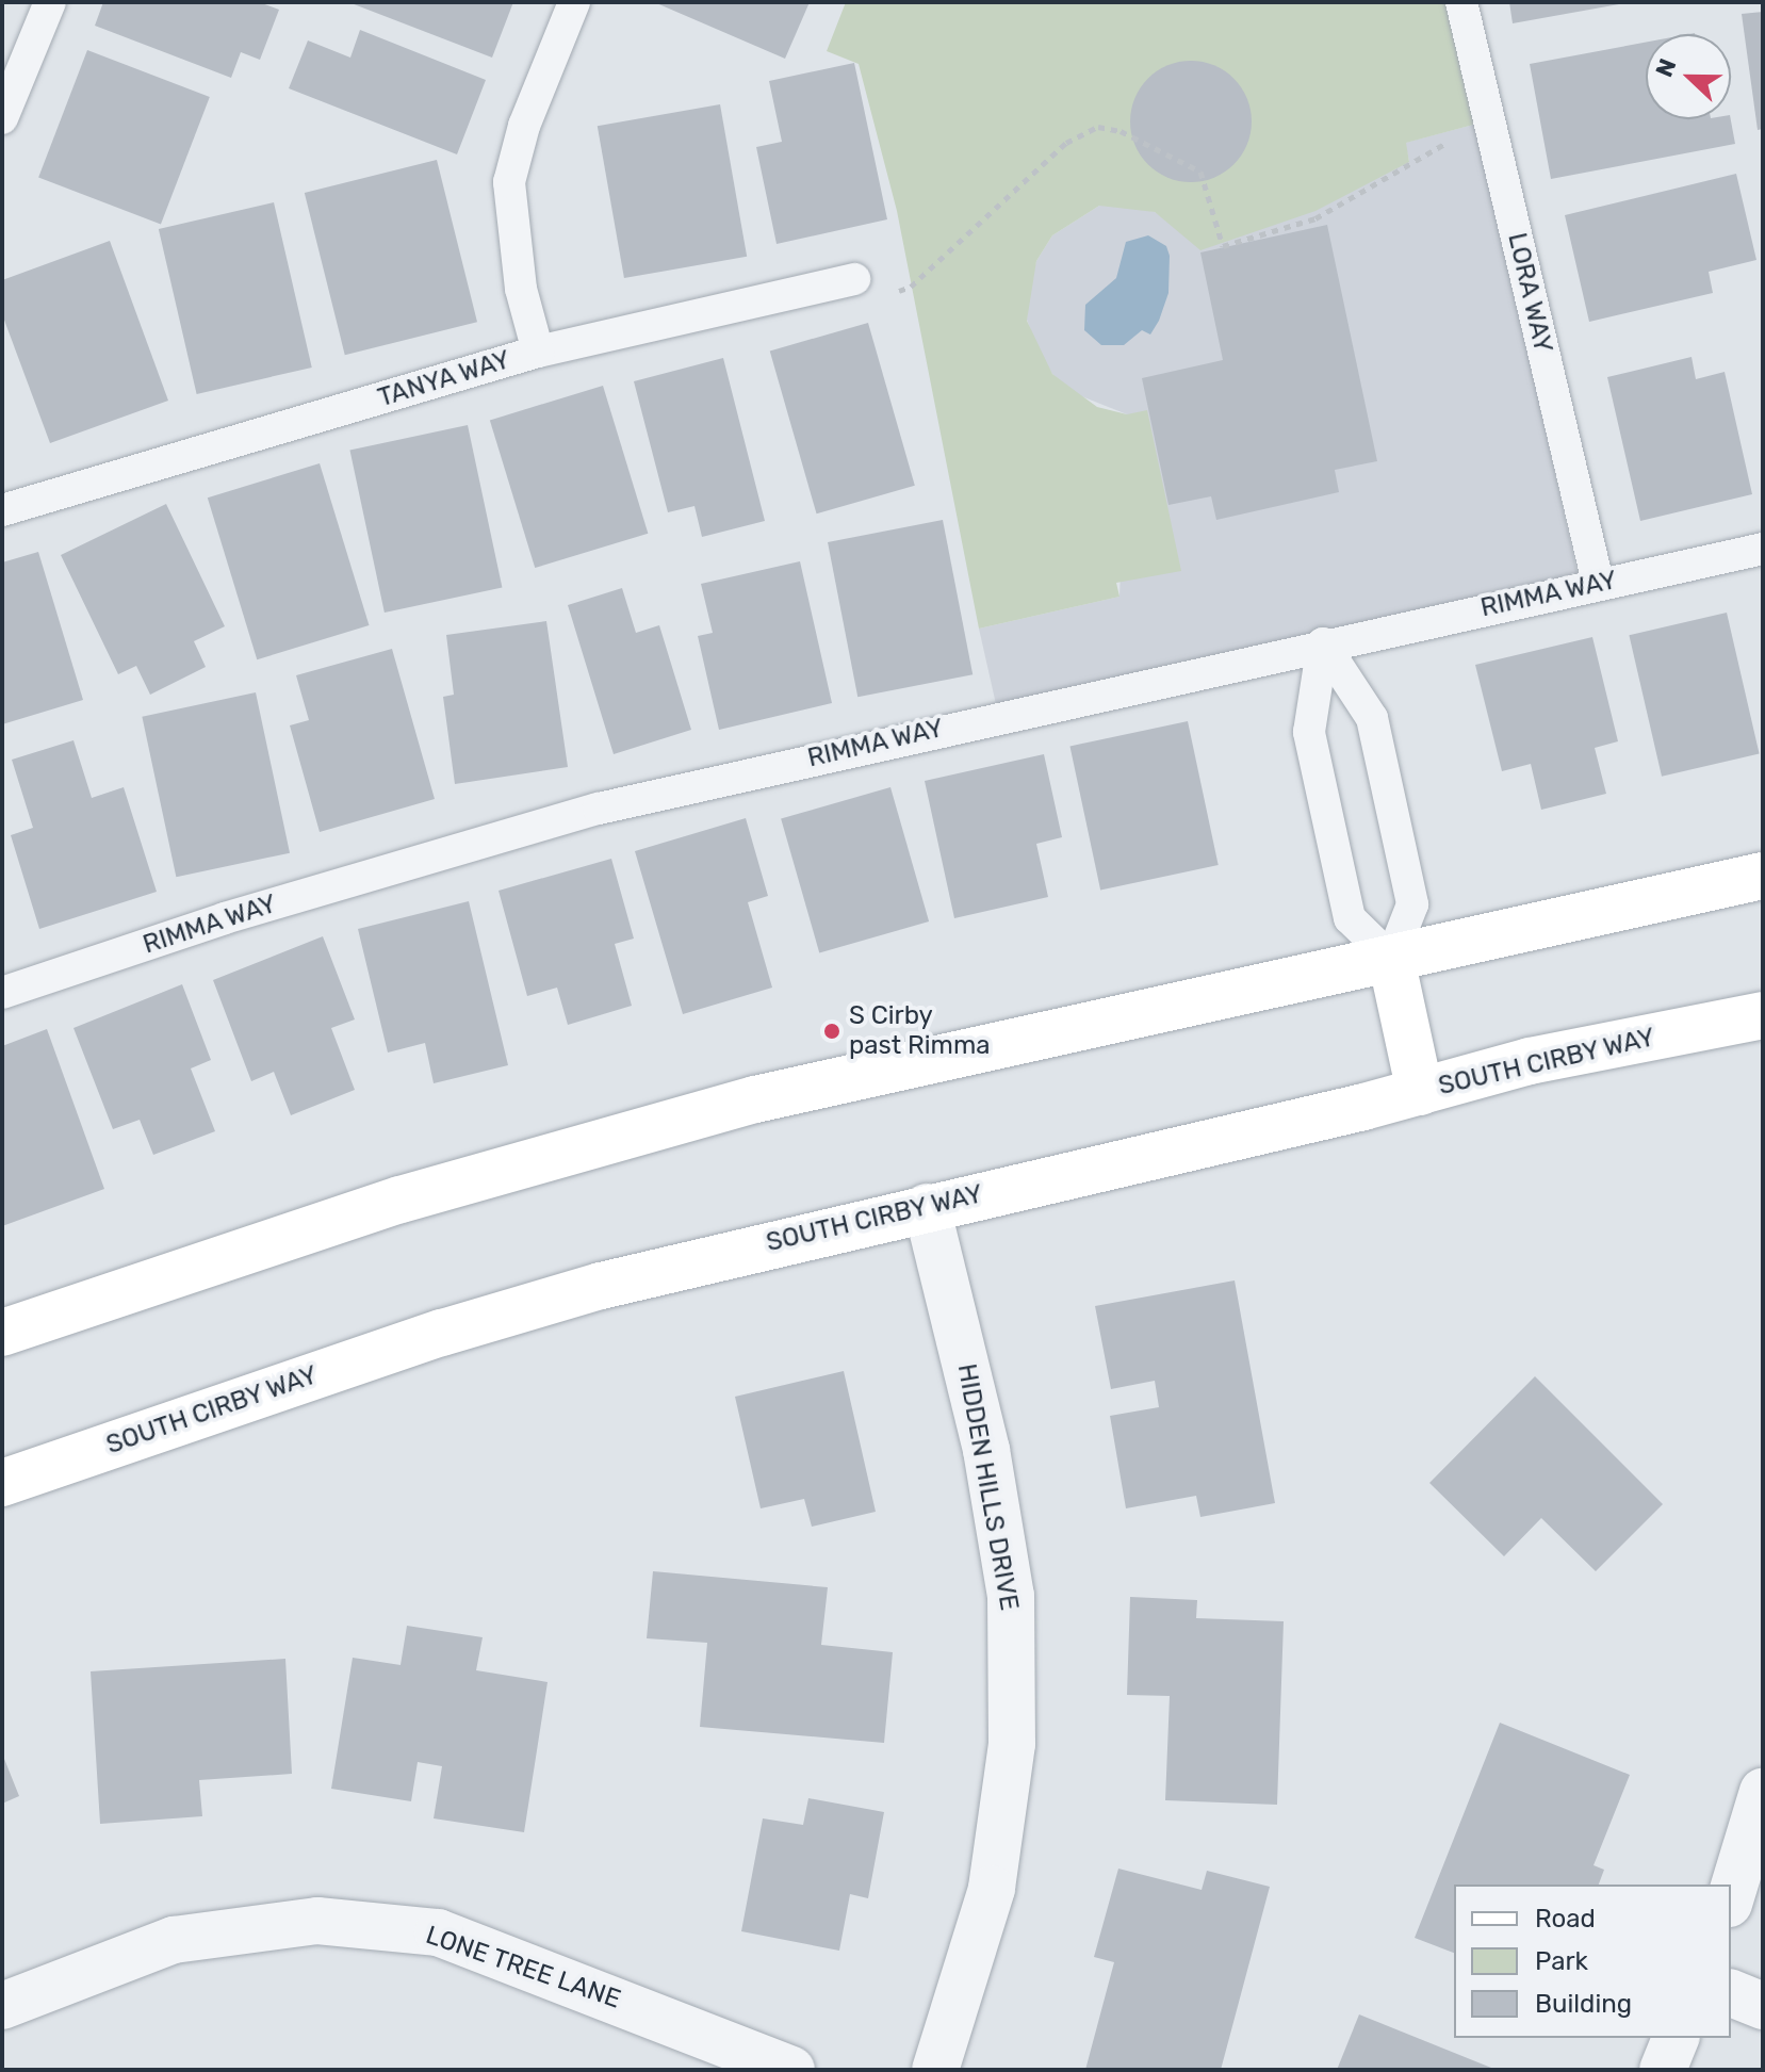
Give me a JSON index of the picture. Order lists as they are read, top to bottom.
{
  "streets": {
    "main road": ["SOUTH CIRBY WAY"],
    "street": ["HIDDEN HILLS DRIVE", "LONE TREE LANE"],
    "lane": ["LORA WAY", "TANYA WAY", "RIMMA WAY"]
  },
  "crossings": [
    ["LORA WAY", "RIMMA WAY"],
    ["SOUTH CIRBY WAY", "HIDDEN HILLS DRIVE"]
  ],
  "places": ["S Cirby past Rimma"],
  "legend": ["Road", "Park", "Building"],
  "north": "left"
}
